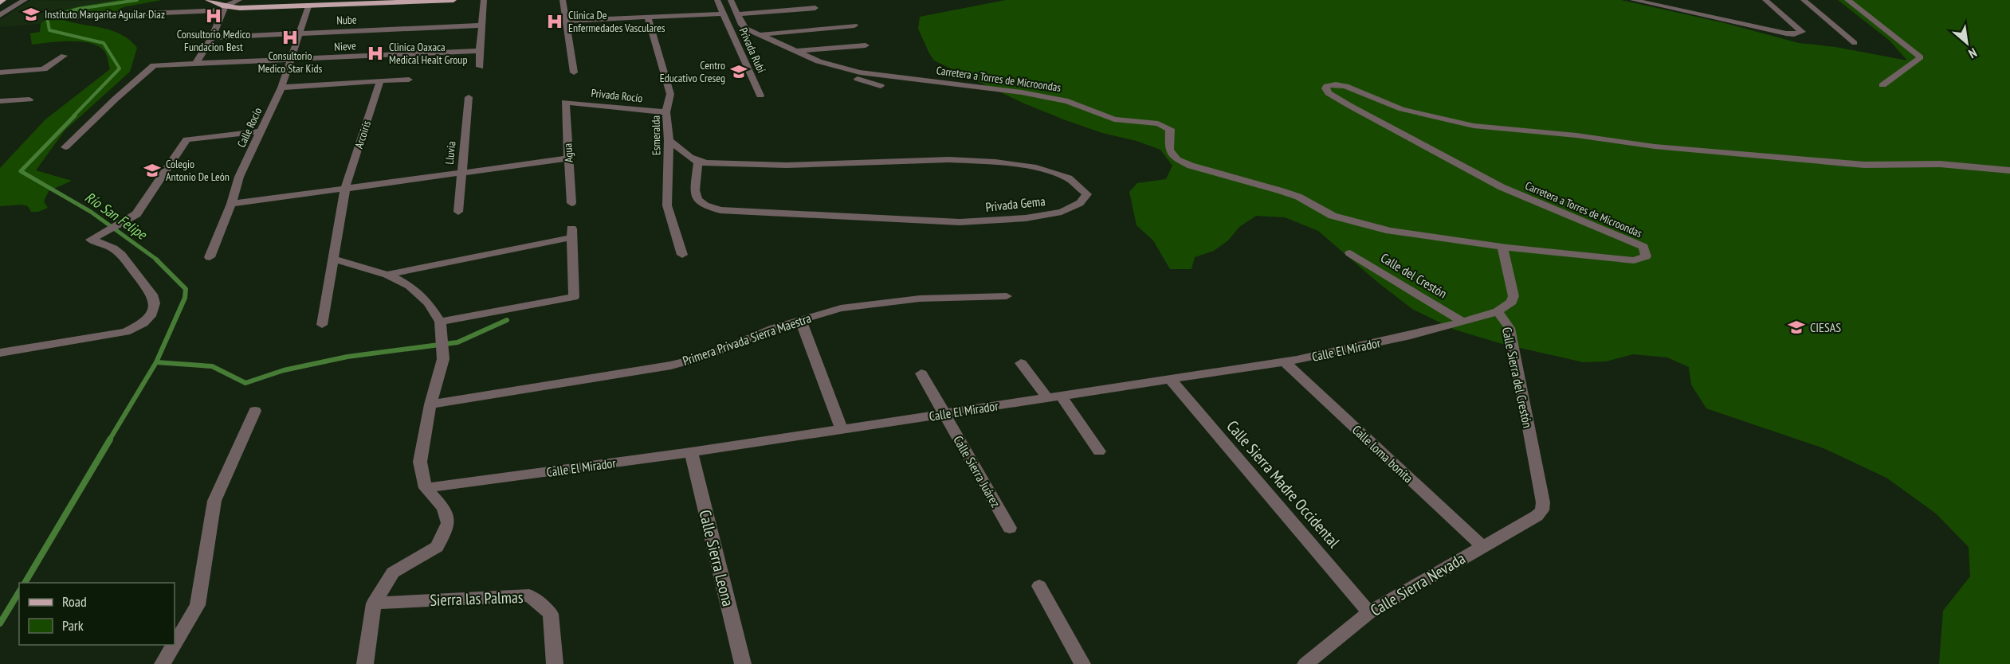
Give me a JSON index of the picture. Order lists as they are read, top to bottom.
{
  "streets": {
    "street": [
      "Nube",
      "Nieve",
      "Privada Rubí",
      "Carretera a Torres de Microondas",
      "Privada Rocío",
      "Calle Rocío",
      "Arcoiris",
      "Esmeralda",
      "Lluvia",
      "Agua",
      "Privada Gema",
      "Calle del Crestón",
      "Primera Privada Sierra Maestra",
      "Calle El Mirador",
      "Calle Sierra del Crestón",
      "Calle loma bonita",
      "Calle Sierra Juárez",
      "Calle Sierra Madre Occidental",
      "Calle Sierra Leona",
      "Calle Sierra Nevada",
      "Sierra las Palmas"
    ]
  },
  "crossings": [
    ["Nube", "Calle Rocío"],
    ["Nieve", "Calle Rocío"],
    ["Carretera a Torres de Microondas", "Calle Sierra del Crestón"],
    ["Privada Rocío", "Esmeralda"],
    ["Privada Rocío", "Agua"],
    ["Calle del Crestón", "Calle El Mirador"],
    ["Calle El Mirador", "Calle Sierra del Crestón"],
    ["Calle El Mirador", "Calle loma bonita"],
    ["Calle El Mirador", "Calle Sierra Juárez"],
    ["Calle El Mirador", "Calle Sierra Madre Occidental"],
    ["Calle El Mirador", "Calle Sierra Leona"],
    ["Calle Sierra del Crestón", "Calle Sierra Nevada"],
    ["Calle loma bonita", "Calle Sierra Nevada"],
    ["Calle Sierra Madre Occidental", "Calle Sierra Nevada"]
  ],
  "water": ["Río San Felipe"],
  "places": {
    "school or university": [
      "Instituto Margarita Aguilar Diaz",
      "Centro Educativo Creseg",
      "Colegio Antonio De León",
      "CIESAS"
    ],
    "hospital": [
      "Consultorio Medico Fundacion Best",
      "Clinica De Enfermedades Vasculares",
      "Consultorio Medico Star Kids",
      "Clinica Oaxaca Medical Healt Group"
    ]
  },
  "legend": ["Road", "Park"],
  "north": "bottom right"
}
